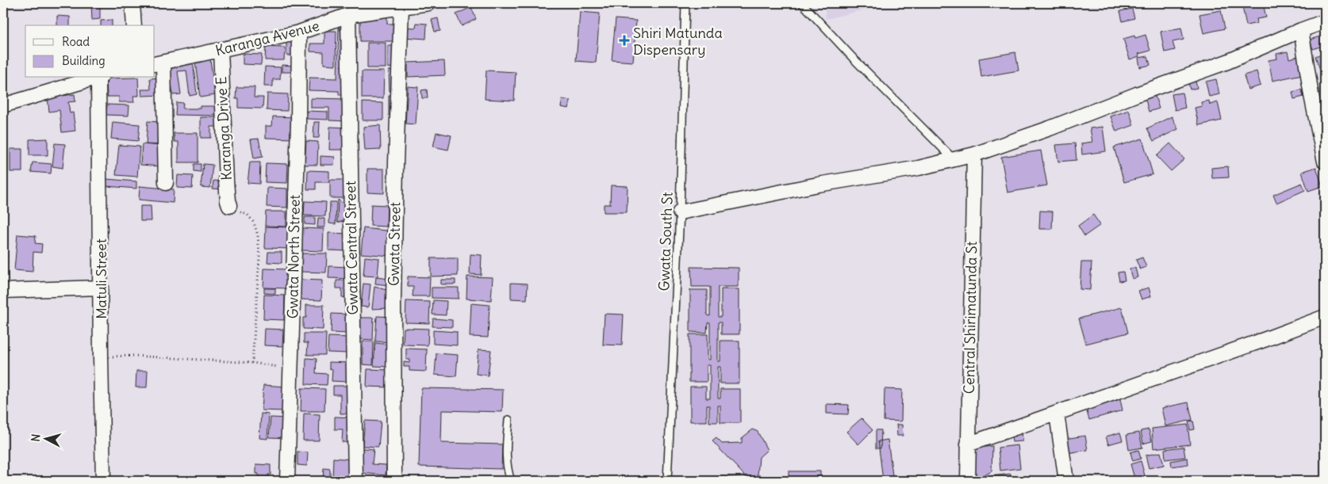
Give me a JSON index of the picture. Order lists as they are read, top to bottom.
{
  "streets": {
    "street": [
      "Karanga Avenue",
      "Karanga Drive E",
      "Gwata Street",
      "Gwata Central Street",
      "Gwata North Street",
      "Matuli Street",
      "Central Shirimatunda St"
    ],
    "lane": ["Gwata South St"]
  },
  "crossings": [
    ["Karanga Avenue", "Karanga Drive E"],
    ["Karanga Avenue", "Gwata Street"],
    ["Karanga Avenue", "Gwata Central Street"],
    ["Karanga Avenue", "Gwata North Street"]
  ],
  "places": {
    "health": ["Shiri Matunda Dispensary"]
  },
  "legend": ["Road", "Building"],
  "north": "left"
}
